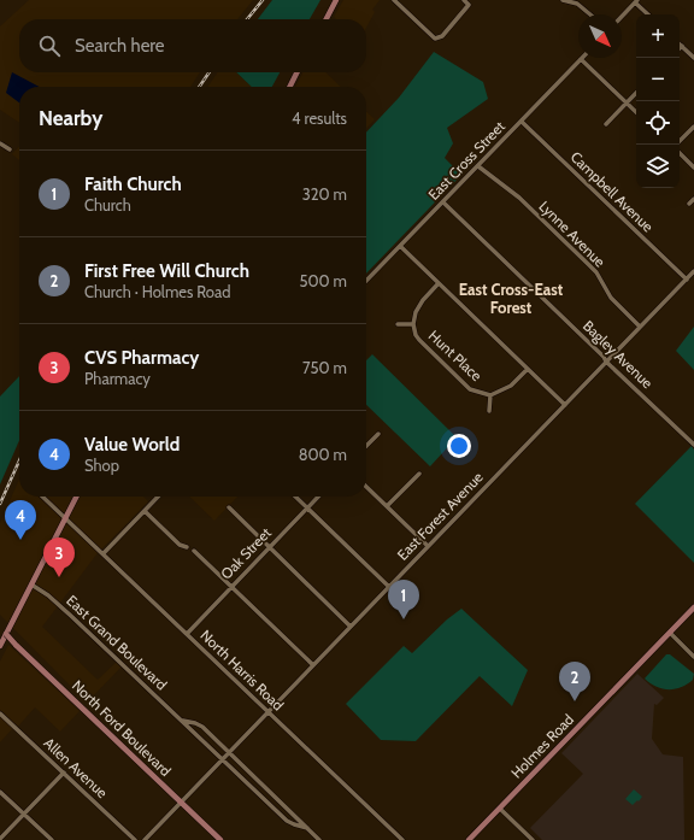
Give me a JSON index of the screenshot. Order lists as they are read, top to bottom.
{
  "streets": {
    "main road": ["North Ford Boulevard", "Holmes Road"],
    "street": [
      "East Cross Street",
      "Campbell Avenue",
      "Lynne Avenue",
      "Bagley Avenue",
      "Hunt Place",
      "East Forest Avenue",
      "Oak Street",
      "East Grand Boulevard",
      "North Harris Road",
      "Allen Avenue"
    ]
  },
  "crossings": [
    ["East Cross Street", "Campbell Avenue"],
    ["East Cross Street", "Lynne Avenue"],
    ["East Cross Street", "Bagley Avenue"],
    ["Campbell Avenue", "East Forest Avenue"],
    ["Lynne Avenue", "East Forest Avenue"],
    ["Bagley Avenue", "East Forest Avenue"],
    ["East Forest Avenue", "East Grand Boulevard"],
    ["East Forest Avenue", "North Harris Road"],
    ["East Forest Avenue", "North Ford Boulevard"],
    ["Oak Street", "North Harris Road"]
  ],
  "districts": ["East Cross-East Forest"],
  "north": "bottom right",
  "page": {
    "map_buttons": ["+", "−"],
    "search": "Search here",
    "heading": ["Nearby", "4 results"],
    "list": [
      {
        "mark": "1",
        "name": "Faith Church",
        "note": "Church",
        "value": "320 m"
      },
      {
        "mark": "2",
        "name": "First Free Will Church",
        "note": "Church · Holmes Road",
        "value": "500 m"
      },
      {
        "mark": "3",
        "name": "CVS Pharmacy",
        "note": "Pharmacy",
        "value": "750 m"
      },
      {
        "mark": "4",
        "name": "Value World",
        "note": "Shop",
        "value": "800 m"
      }
    ],
    "pins": [
      "4",
      "3",
      "1",
      "2"
    ]
  }
}
